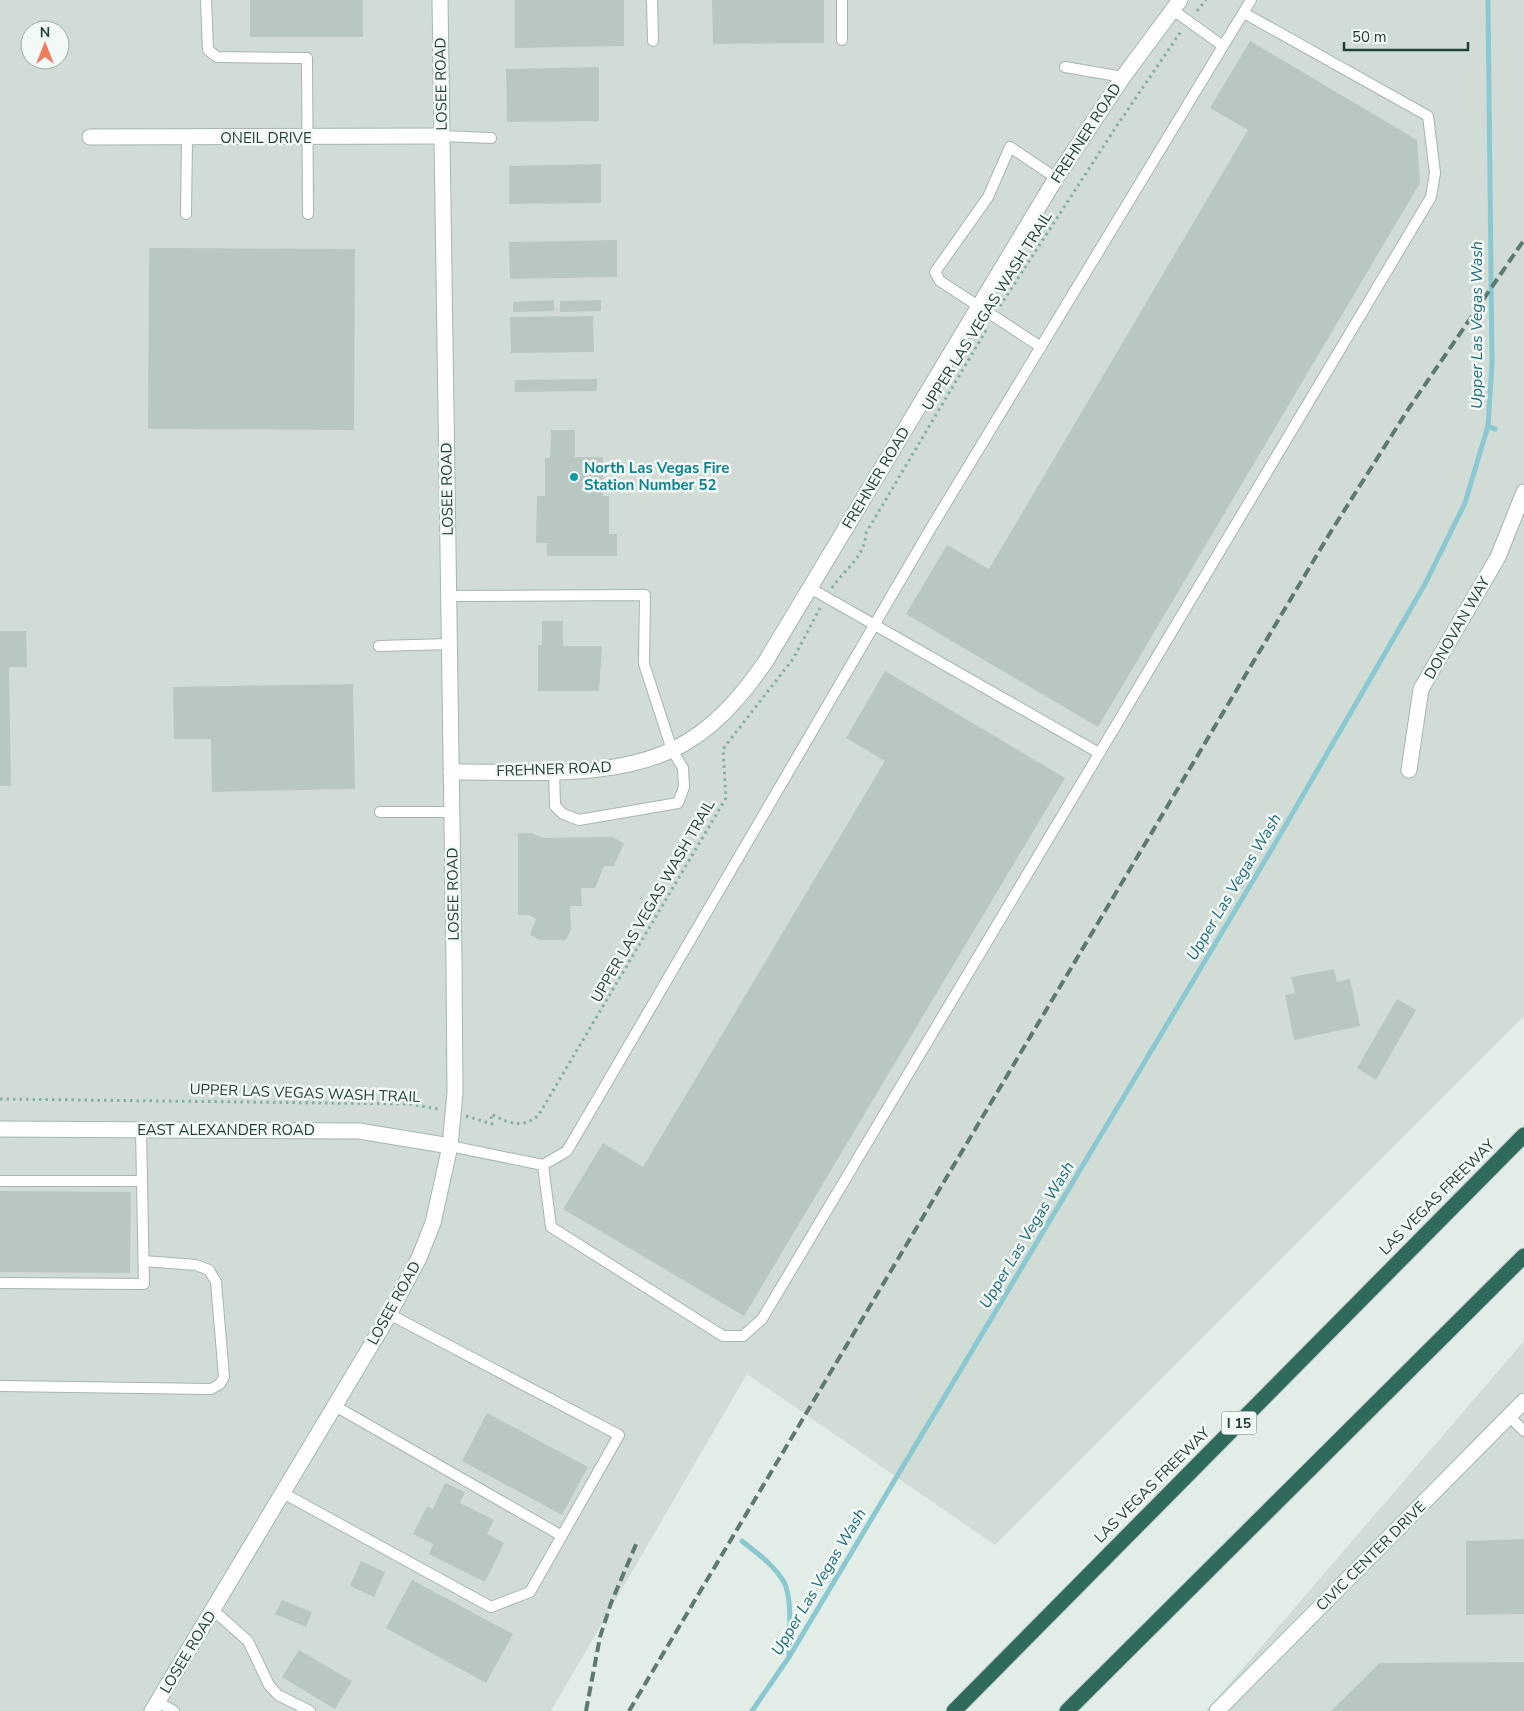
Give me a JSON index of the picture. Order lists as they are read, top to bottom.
{
  "streets": {
    "highway": ["LAS VEGAS FREEWAY", "I 15"],
    "street": [
      "LOSEE ROAD",
      "FREHNER ROAD",
      "ONEIL DRIVE",
      "DONOVAN WAY",
      "EAST ALEXANDER ROAD",
      "CIVIC CENTER DRIVE"
    ],
    "path": ["UPPER LAS VEGAS WASH TRAIL"]
  },
  "crossings": [
    ["LOSEE ROAD", "FREHNER ROAD"],
    ["LOSEE ROAD", "ONEIL DRIVE"],
    ["LOSEE ROAD", "UPPER LAS VEGAS WASH TRAIL"],
    ["LOSEE ROAD", "EAST ALEXANDER ROAD"]
  ],
  "water": ["Upper Las Vegas Wash"],
  "places": ["North Las Vegas Fire Station Number 52"],
  "scale_bar": "50 m",
  "north": "top"
}
